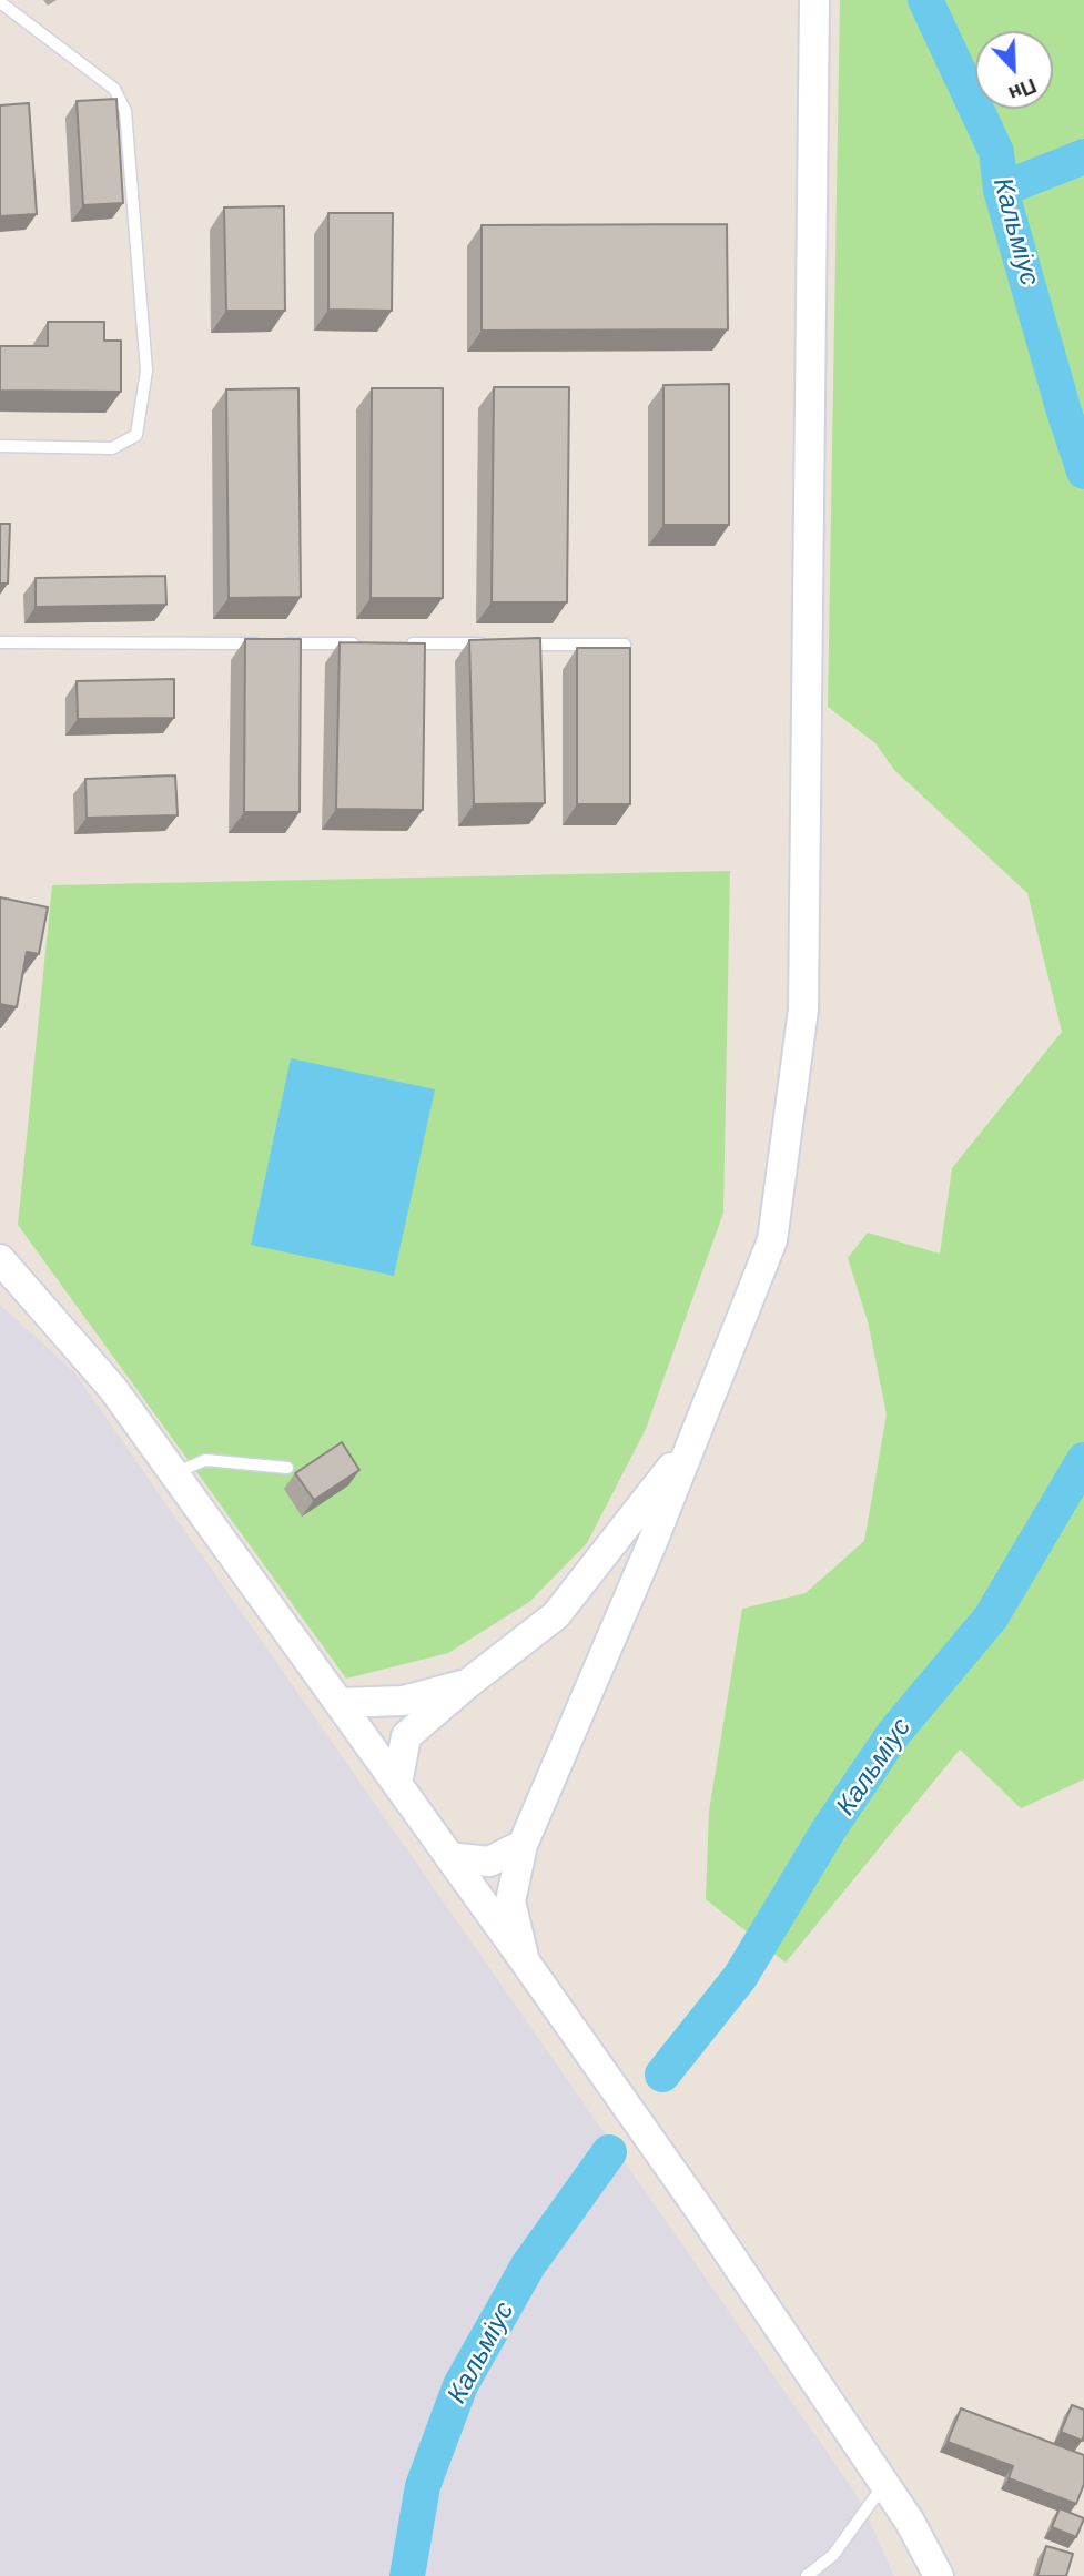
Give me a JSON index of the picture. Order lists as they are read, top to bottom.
{
  "water": ["Кальміус"],
  "north": "bottom right"
}
